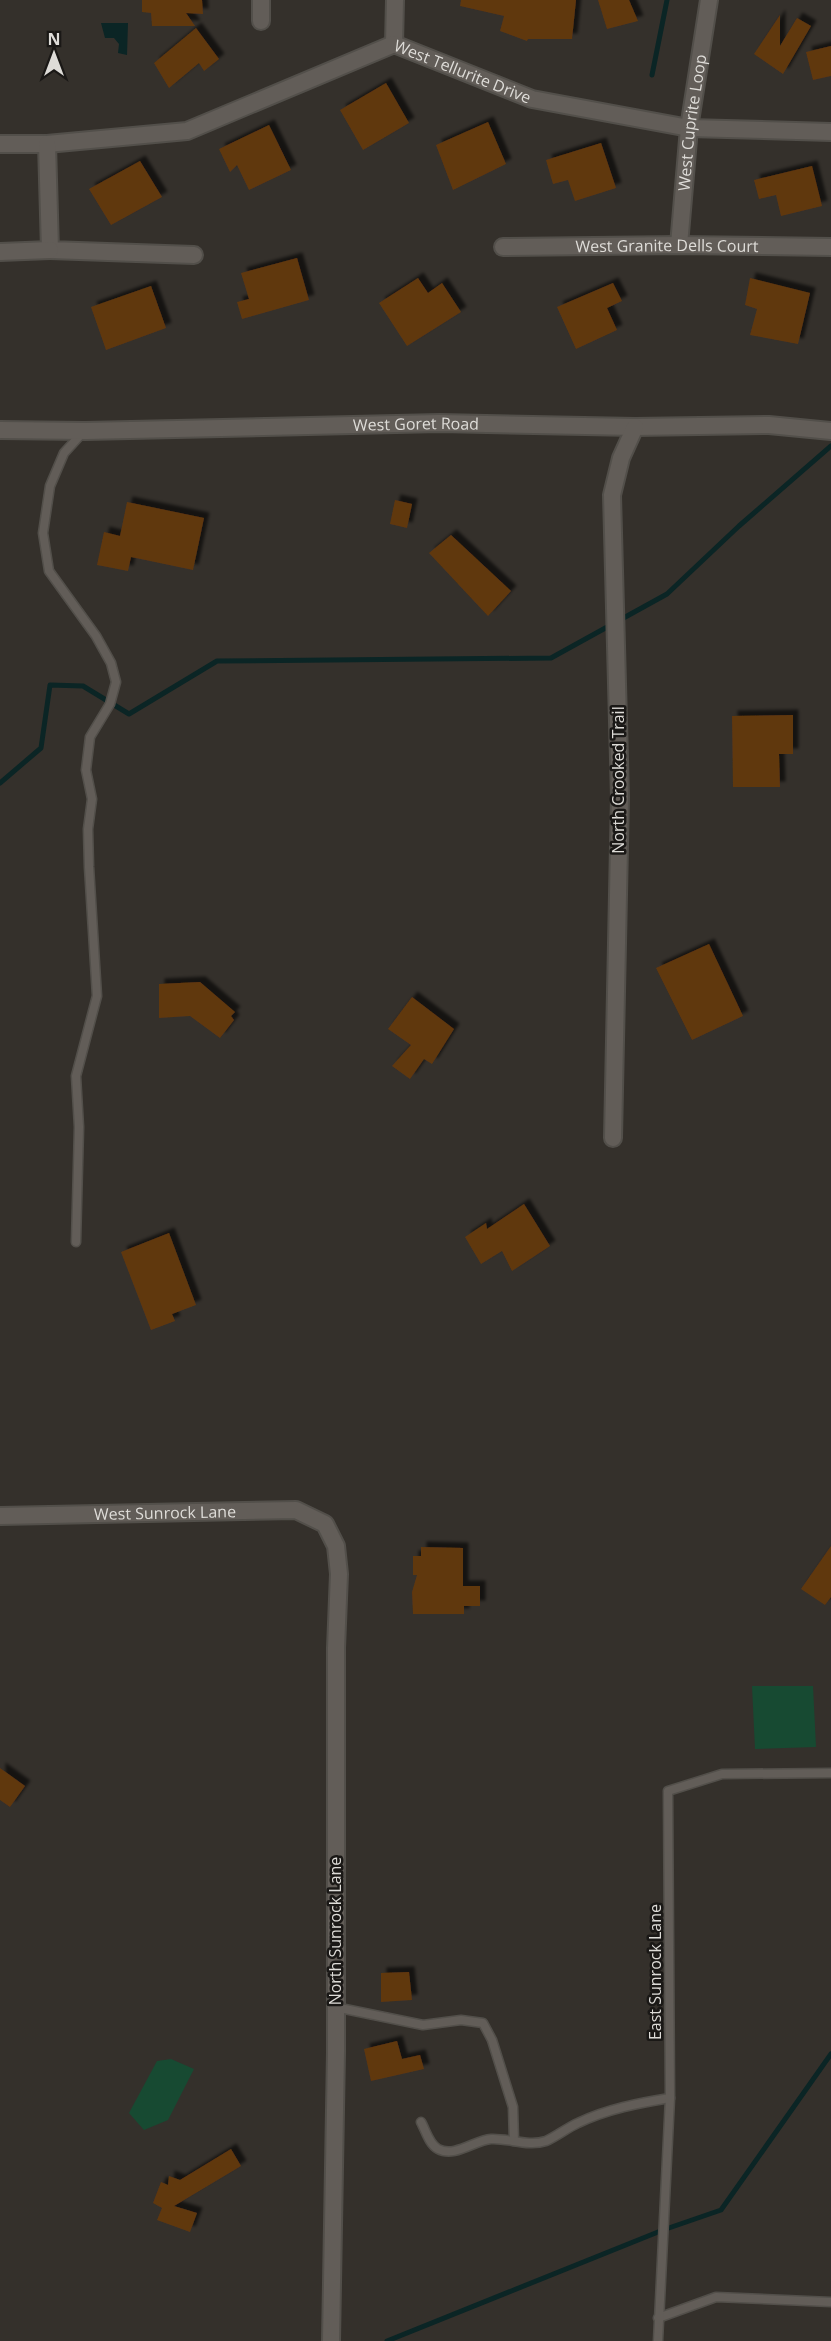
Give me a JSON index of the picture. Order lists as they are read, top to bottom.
{
  "streets": {
    "street": [
      "West Tellurite Drive",
      "West Cuprite Loop",
      "West Granite Dells Court",
      "West Goret Road",
      "North Crooked Trail",
      "West Sunrock Lane",
      "North Sunrock Lane"
    ],
    "lane": ["East Sunrock Lane"]
  },
  "crossings": [
    ["West Tellurite Drive", "West Cuprite Loop"],
    ["West Cuprite Loop", "West Granite Dells Court"],
    ["West Goret Road", "North Crooked Trail"],
    ["West Sunrock Lane", "North Sunrock Lane"]
  ],
  "north": "top"
}
